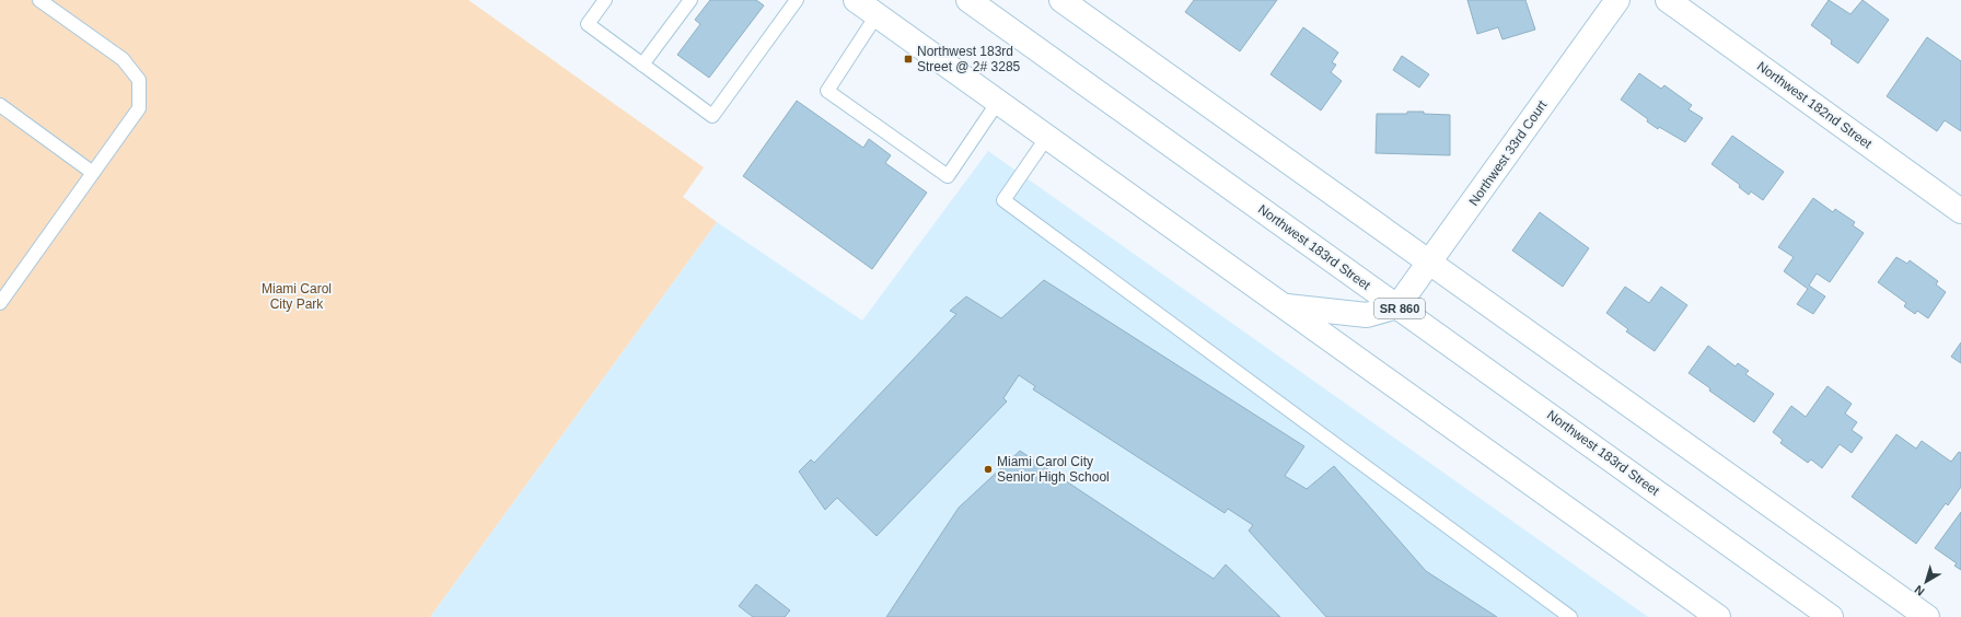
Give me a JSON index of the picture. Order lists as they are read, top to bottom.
{
  "streets": {
    "main road": [
      "Northwest 182nd Street",
      "Northwest 33rd Court",
      "Northwest 183rd Street",
      "SR 860"
    ]
  },
  "crossings": [
    ["Northwest 33rd Court", "Northwest 183rd Street"]
  ],
  "parks": ["Miami Carol City Park"],
  "places": {
    "transit": ["Northwest 183rd Street @ 2# 3285"],
    "other": ["Miami Carol City Senior High School"]
  },
  "north": "bottom left"
}
